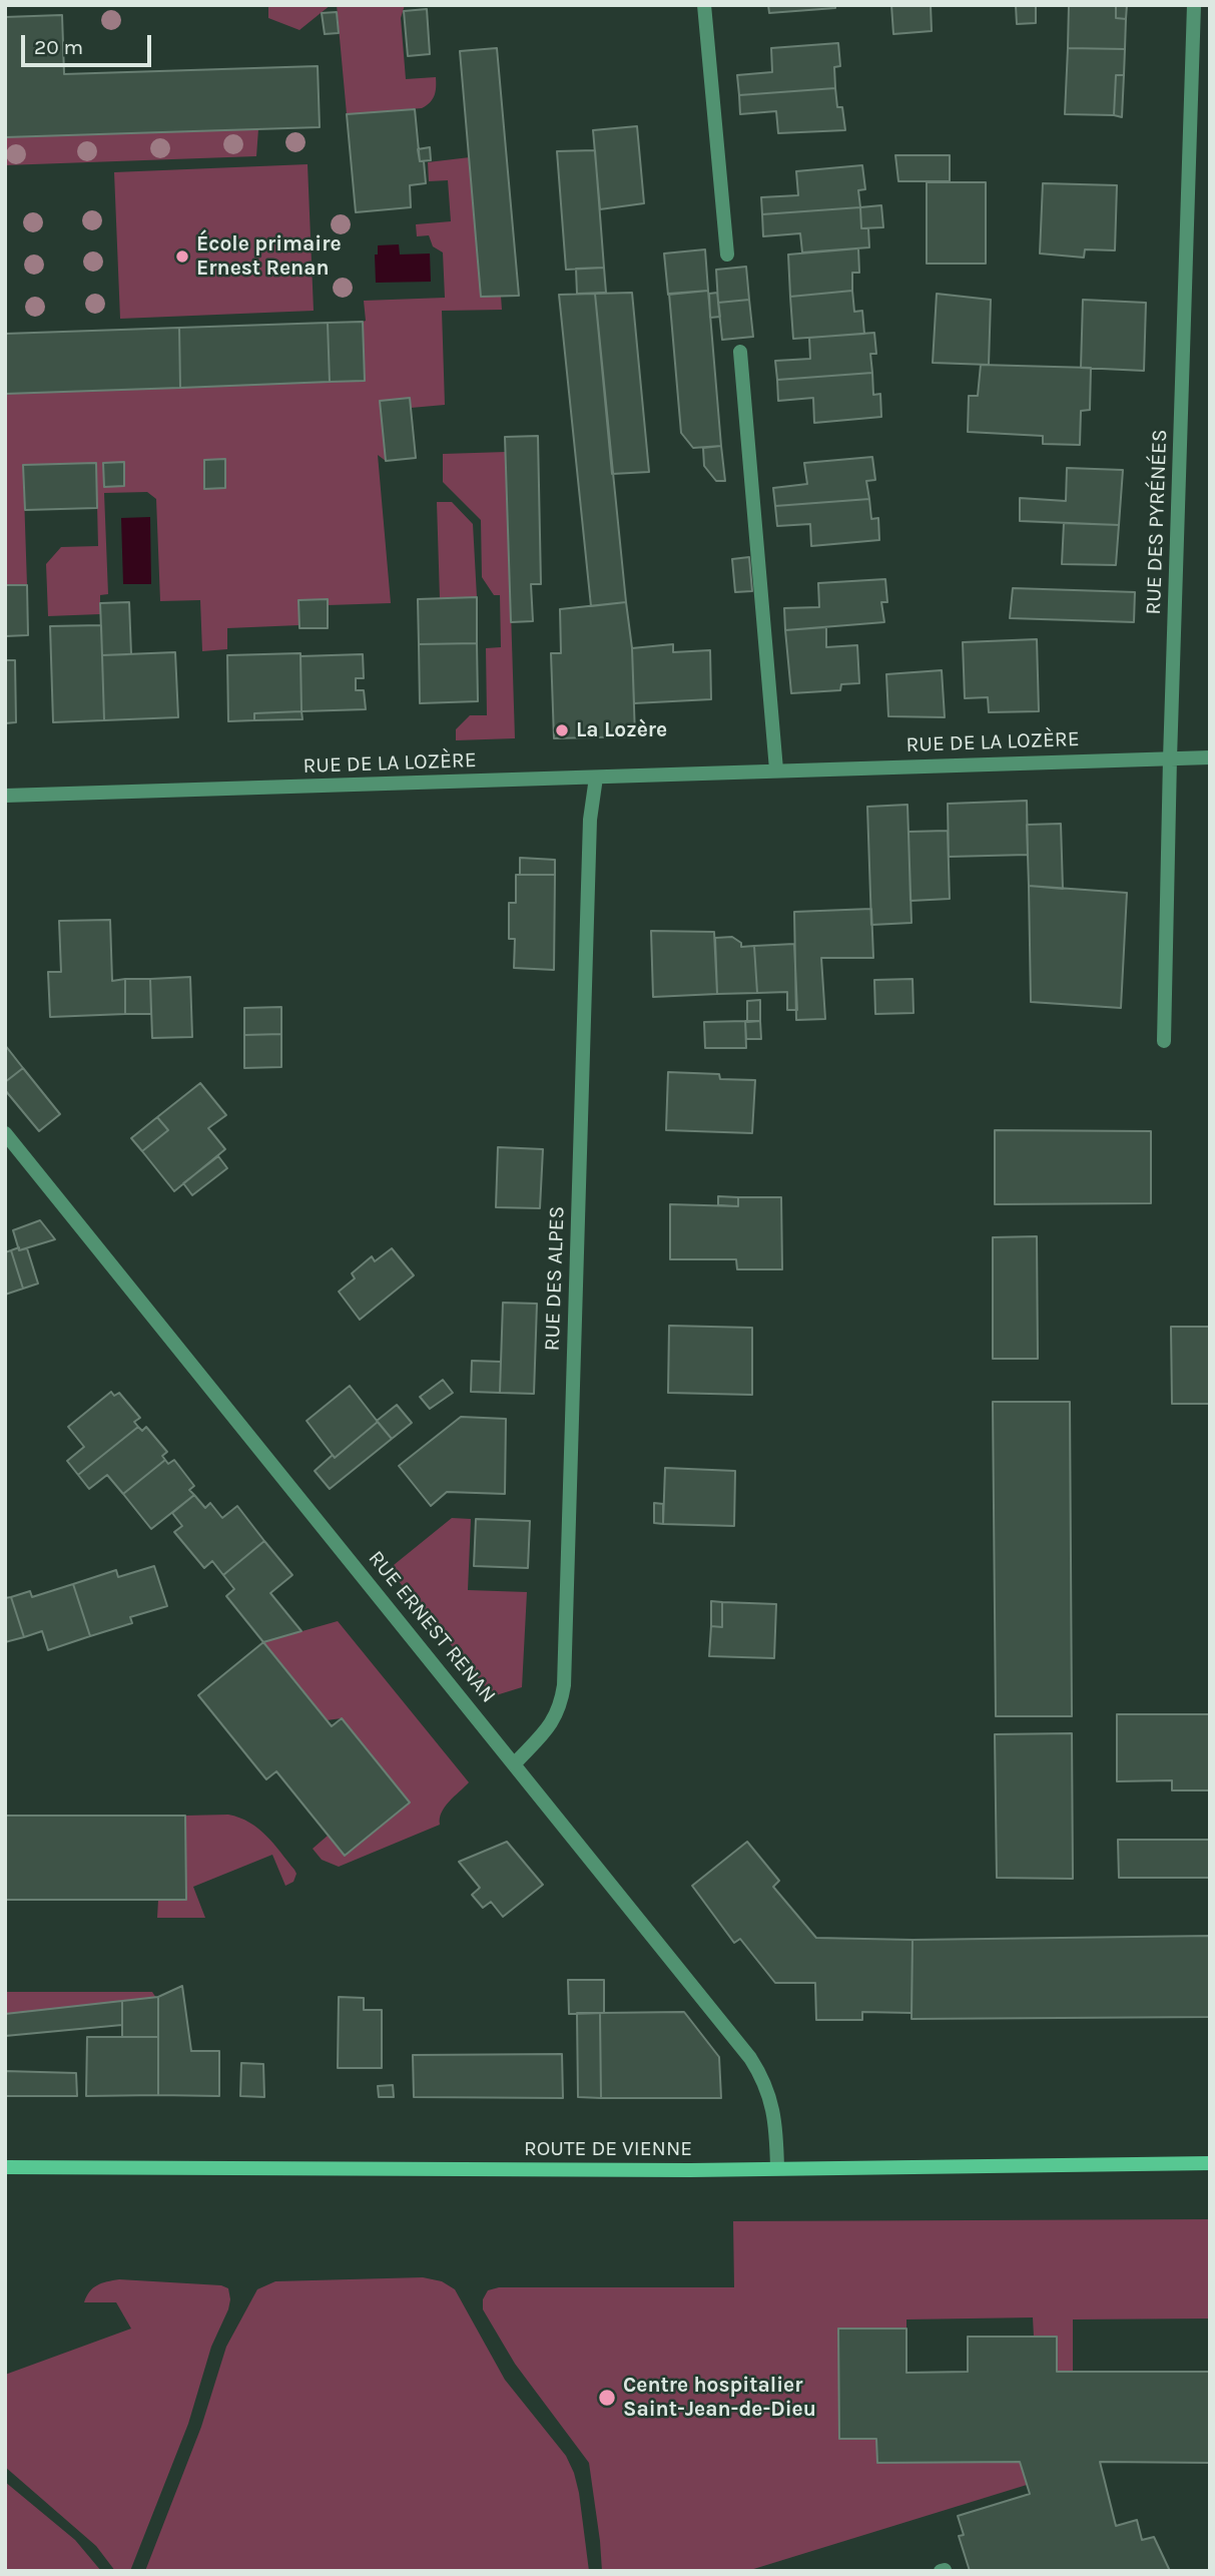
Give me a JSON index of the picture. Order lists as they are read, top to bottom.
{
  "streets": {
    "main road": ["ROUTE DE VIENNE"],
    "street": [
      "RUE DES PYRÉNÉES",
      "RUE DE LA LOZÈRE",
      "RUE DES ALPES",
      "RUE ERNEST RENAN"
    ]
  },
  "crossings": [
    ["RUE DES PYRÉNÉES", "RUE DE LA LOZÈRE"],
    ["RUE DE LA LOZÈRE", "RUE DES ALPES"],
    ["RUE DES ALPES", "RUE ERNEST RENAN"],
    ["RUE ERNEST RENAN", "ROUTE DE VIENNE"]
  ],
  "places": ["École primaire Ernest Renan", "La Lozère", "Centre hospitalier Saint-Jean-de-Dieu"],
  "scale_bar": "20 m"
}
